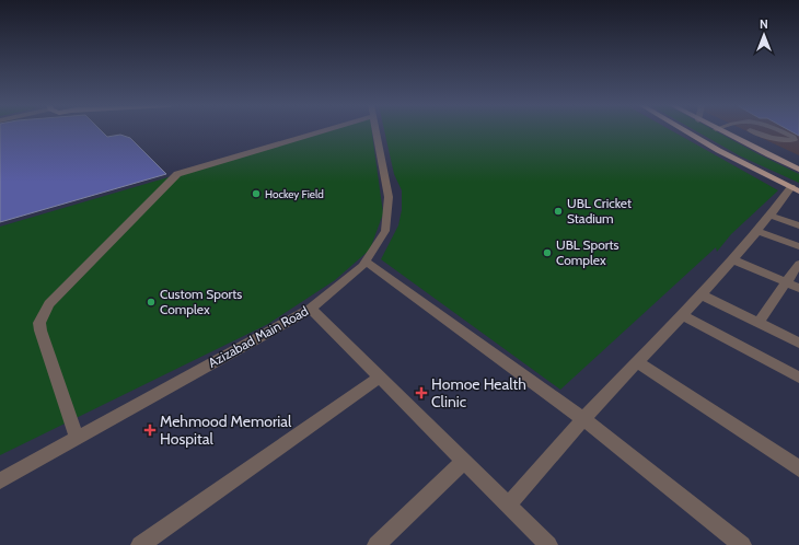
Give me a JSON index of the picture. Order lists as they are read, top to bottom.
{
  "streets": {
    "street": ["Azizabad Main Road"]
  },
  "places": {
    "other": [
      "Hockey Field",
      "UBL Cricket Stadium",
      "UBL Sports Complex",
      "Custom Sports Complex"
    ],
    "health": ["Homoe Health Clinic", "Mehmood Memorial Hospital"]
  },
  "north": "top"
}
